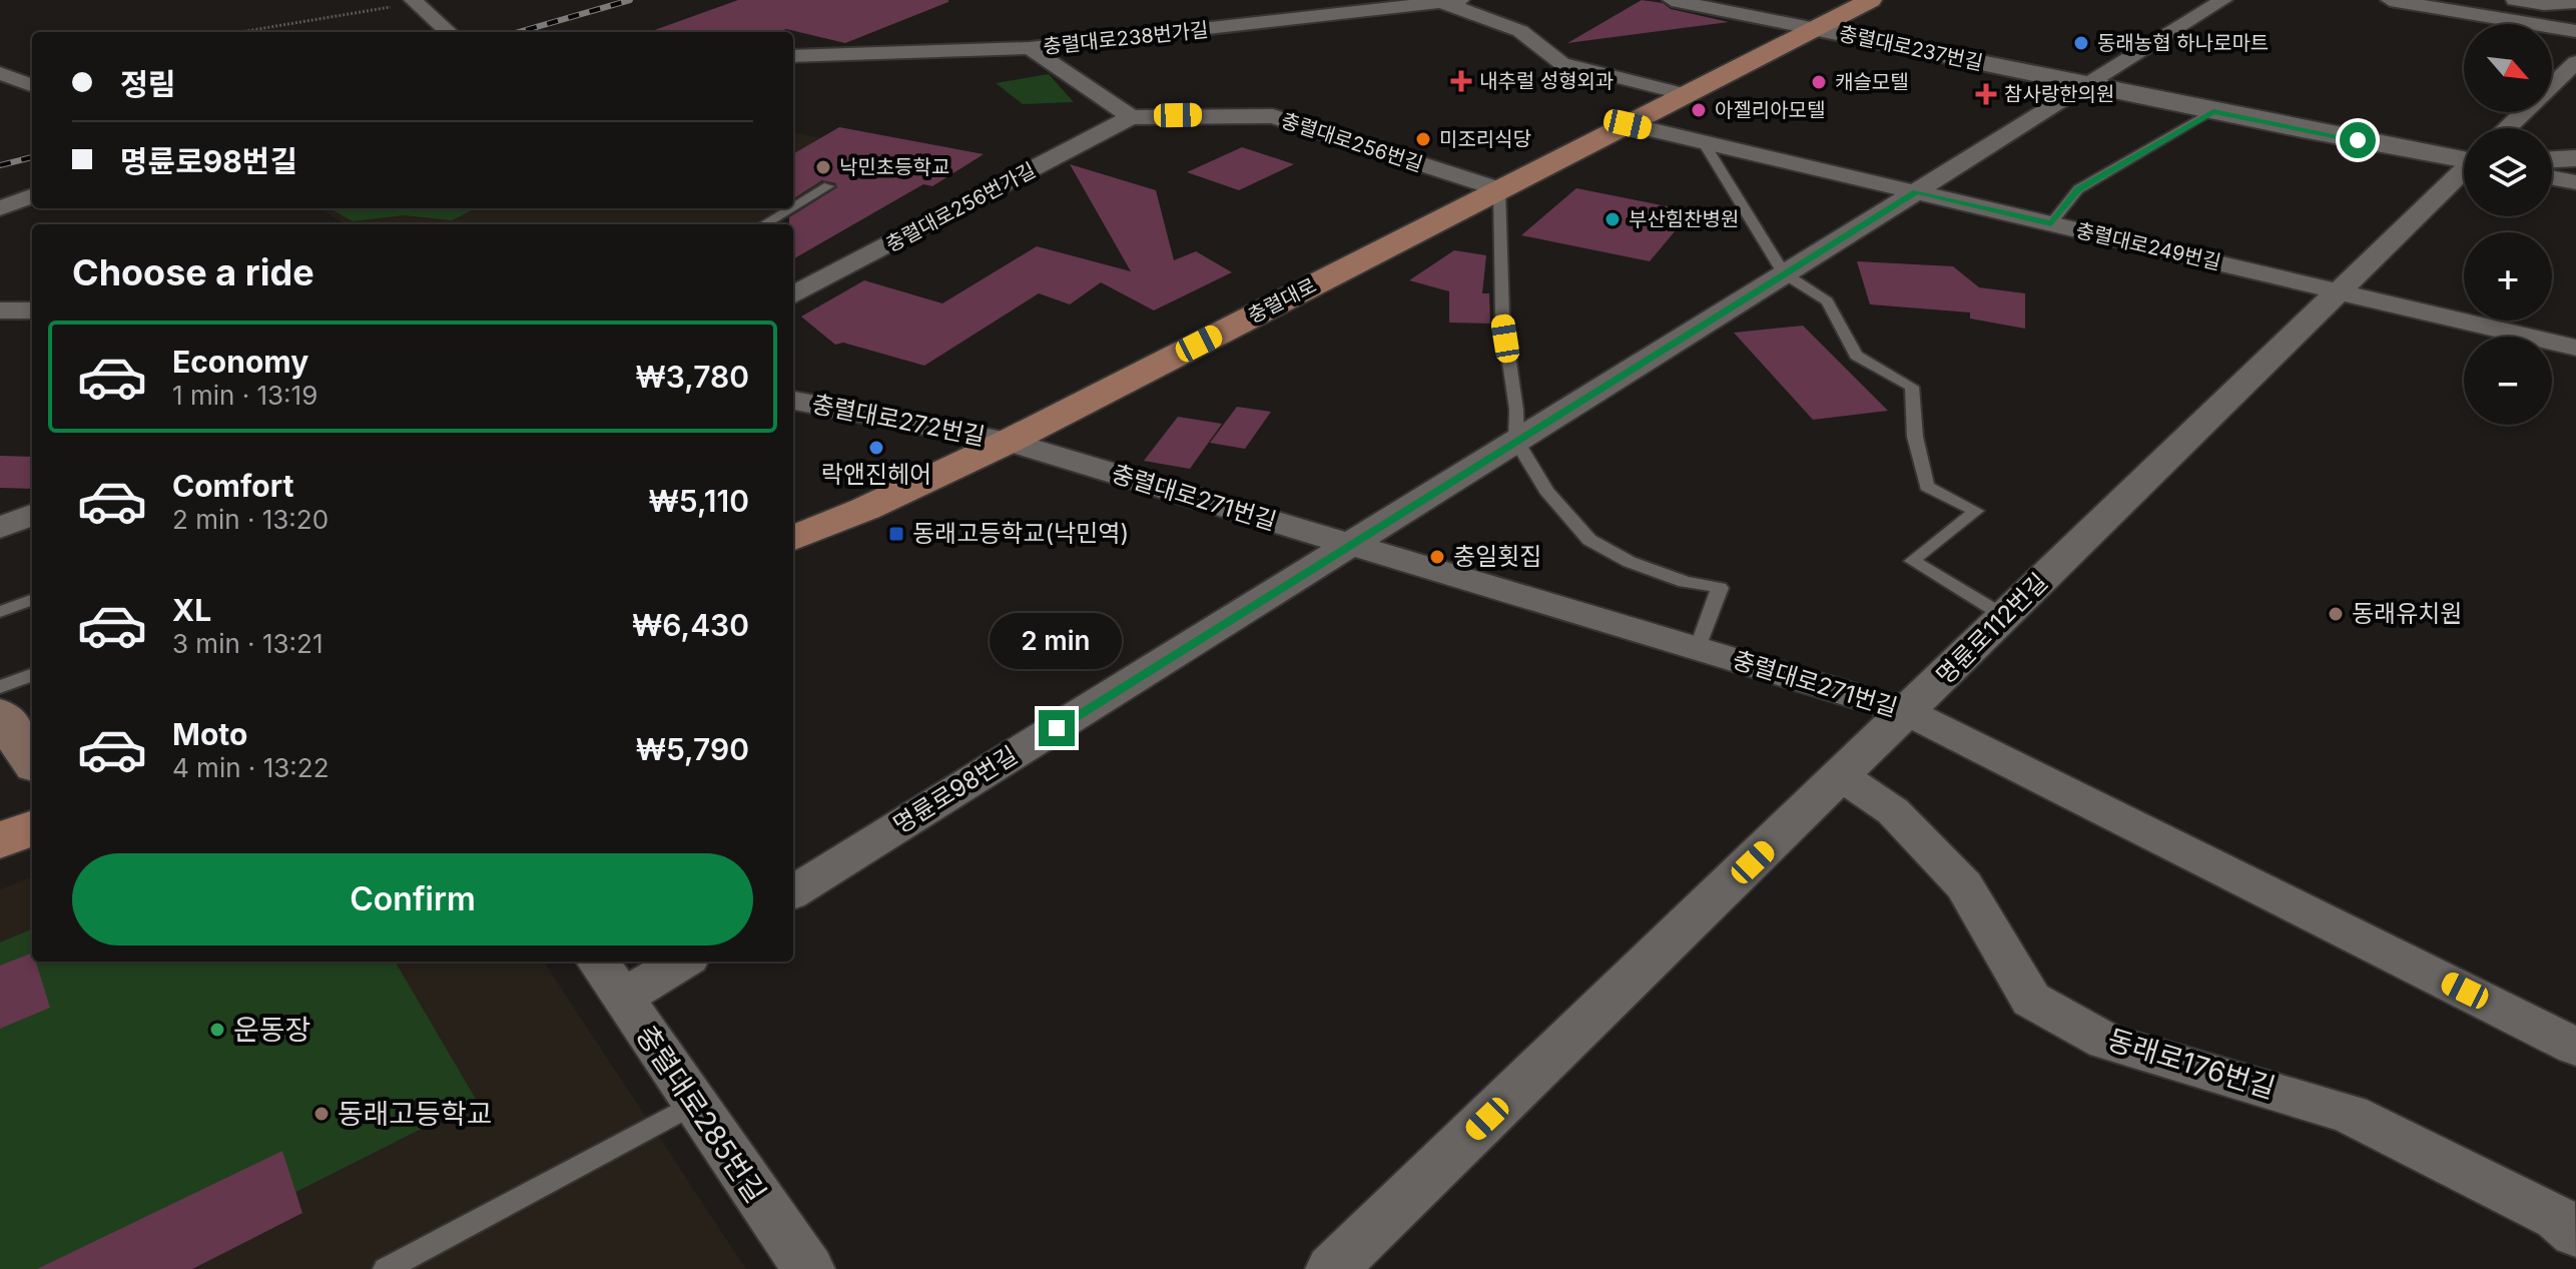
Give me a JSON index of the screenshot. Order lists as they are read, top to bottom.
{
  "streets": {
    "main road": ["충렬대로"],
    "street": [
      "충렬대로238번가길",
      "충렬대로237번길",
      "충렬대로256번길",
      "충렬대로256번가길",
      "충렬대로249번길",
      "충렬대로272번길",
      "충렬대로271번길",
      "명륜로112번길",
      "명륜로98번길",
      "동래로176번길",
      "충렬대로285번길"
    ]
  },
  "crossings": [
    ["충렬대로237번길", "충렬대로"],
    ["충렬대로237번길", "명륜로98번길"],
    ["충렬대로256번길", "충렬대로256번가길"],
    ["충렬대로256번길", "충렬대로"],
    ["충렬대로249번길", "충렬대로"],
    ["충렬대로249번길", "명륜로112번길"],
    ["충렬대로249번길", "명륜로98번길"],
    ["충렬대로", "충렬대로272번길"],
    ["충렬대로", "충렬대로271번길"],
    ["충렬대로272번길", "충렬대로271번길"],
    ["충렬대로271번길", "명륜로112번길"],
    ["충렬대로271번길", "명륜로98번길"],
    ["명륜로112번길", "동래로176번길"]
  ],
  "places": {
    "other": [
      "동래농협 하나로마트",
      "캐슬모텔",
      "아젤리아모텔",
      "미조리식당",
      "낙민초등학교",
      "부산힘찬병원",
      "락앤진헤어",
      "충일횟집",
      "동래유치원",
      "운동장",
      "동래고등학교"
    ],
    "health": ["내추럴 성형외과", "참사랑한의원"],
    "transit": ["동래고등학교(낙민역)"]
  },
  "north": "bottom right",
  "page": {
    "map_buttons": ["+", "−"],
    "banner": ["정림", "명륜로98번길"],
    "heading": "Choose a ride",
    "list": [
      {
        "name": "Economy",
        "note": "1 min · 13:19",
        "value": "₩3,780"
      },
      {
        "name": "Comfort",
        "note": "2 min · 13:20",
        "value": "₩5,110"
      },
      {
        "name": "XL",
        "note": "3 min · 13:21",
        "value": "₩6,430"
      },
      {
        "name": "Moto",
        "note": "4 min · 13:22",
        "value": "₩5,790"
      }
    ],
    "bubble": "2 min",
    "buttons": "Confirm"
  }
}
